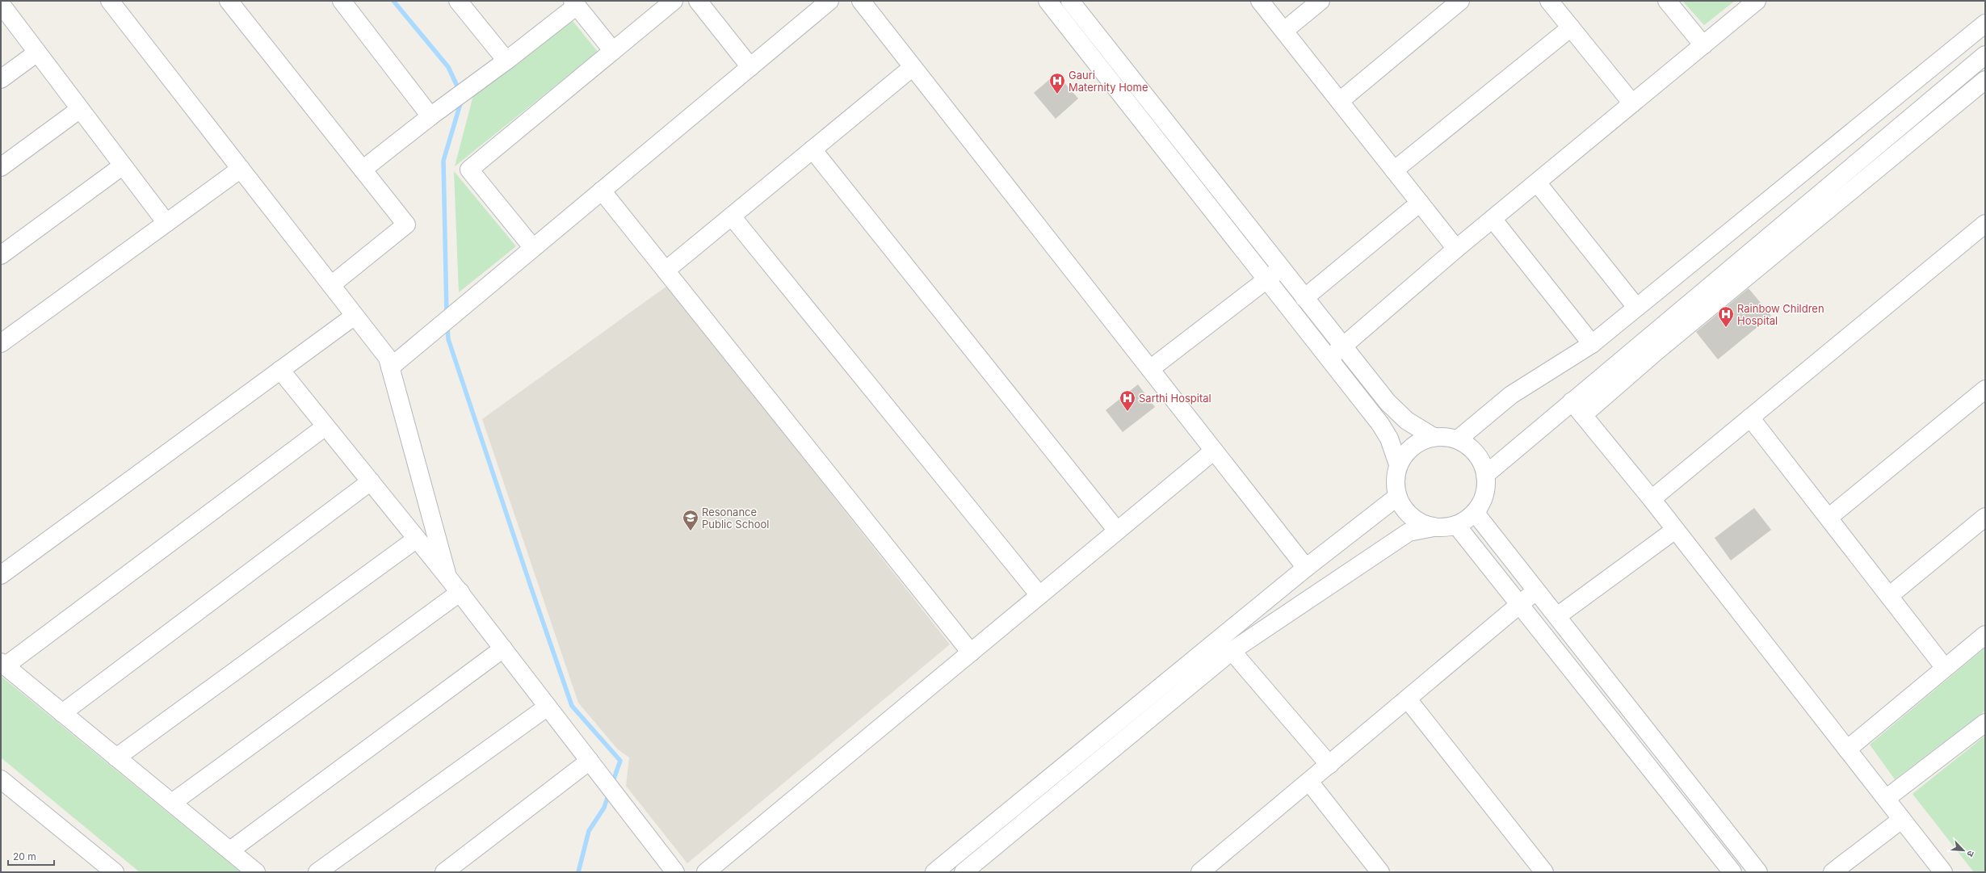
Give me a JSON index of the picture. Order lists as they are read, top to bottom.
{
  "places": {
    "hospital": ["Gauri Maternity Home", "Rainbow Children Hospital", "Sarthi Hospital"],
    "school or university": ["Resonance Public School"]
  },
  "scale_bar": "20 m",
  "north": "bottom right"
}
